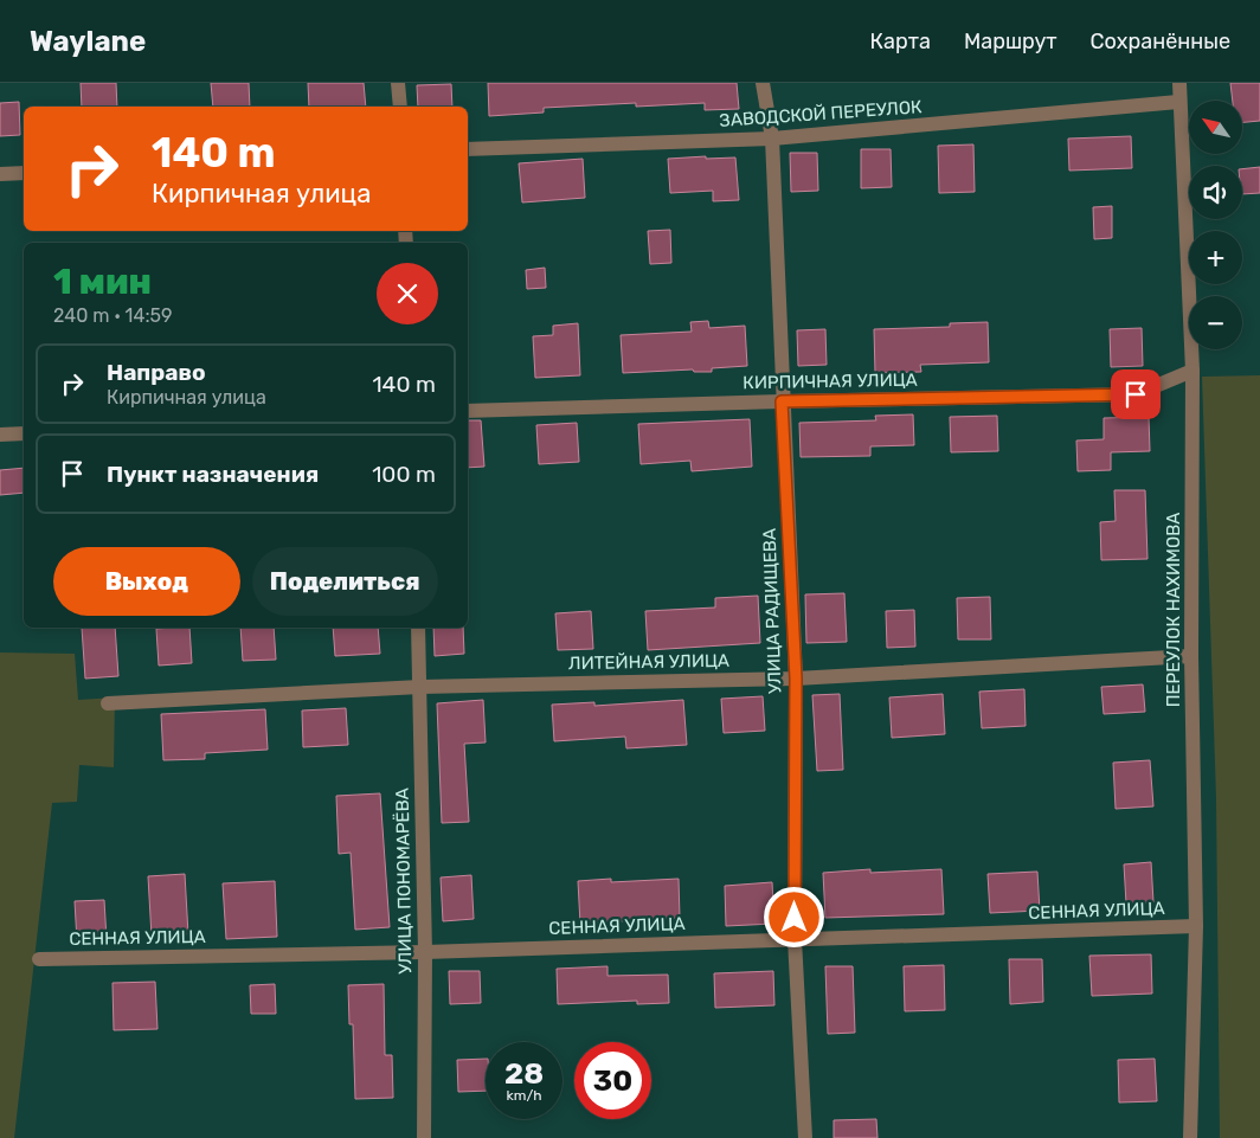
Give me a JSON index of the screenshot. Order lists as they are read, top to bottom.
{
  "streets": {
    "street": [
      "ЗАВОДСКОЙ ПЕРЕУЛОК",
      "КИРПИЧНАЯ УЛИЦА",
      "ПЕРЕУЛОК НАХИМОВА",
      "УЛИЦА РАДИЩЕВА",
      "ЛИТЕЙНАЯ УЛИЦА",
      "УЛИЦА ПОНОМАРЁВА",
      "СЕННАЯ УЛИЦА"
    ]
  },
  "crossings": [
    ["ЗАВОДСКОЙ ПЕРЕУЛОК", "ПЕРЕУЛОК НАХИМОВА"],
    ["ЗАВОДСКОЙ ПЕРЕУЛОК", "УЛИЦА РАДИЩЕВА"],
    ["КИРПИЧНАЯ УЛИЦА", "ПЕРЕУЛОК НАХИМОВА"],
    ["КИРПИЧНАЯ УЛИЦА", "УЛИЦА РАДИЩЕВА"],
    ["ПЕРЕУЛОК НАХИМОВА", "ЛИТЕЙНАЯ УЛИЦА"],
    ["ПЕРЕУЛОК НАХИМОВА", "СЕННАЯ УЛИЦА"],
    ["УЛИЦА РАДИЩЕВА", "ЛИТЕЙНАЯ УЛИЦА"],
    ["УЛИЦА РАДИЩЕВА", "СЕННАЯ УЛИЦА"],
    ["ЛИТЕЙНАЯ УЛИЦА", "УЛИЦА ПОНОМАРЁВА"],
    ["УЛИЦА ПОНОМАРЁВА", "СЕННАЯ УЛИЦА"]
  ],
  "north": "top left",
  "page": {
    "header": "Waylane",
    "nav": ["Карта", "Маршрут", "Сохранённые"],
    "map_buttons": ["+", "−"],
    "turn": ["140 m", "Кирпичная улица"],
    "heading": ["1 мин", "240 m · 14:59"],
    "list": [
      {
        "name": "Направо",
        "note": "Кирпичная улица",
        "value": "140 m"
      },
      {
        "name": "Пункт назначения",
        "value": "100 m"
      }
    ],
    "buttons": ["Выход", "Поделиться"],
    "speed": "28 km/h",
    "limit": "30"
  }
}
